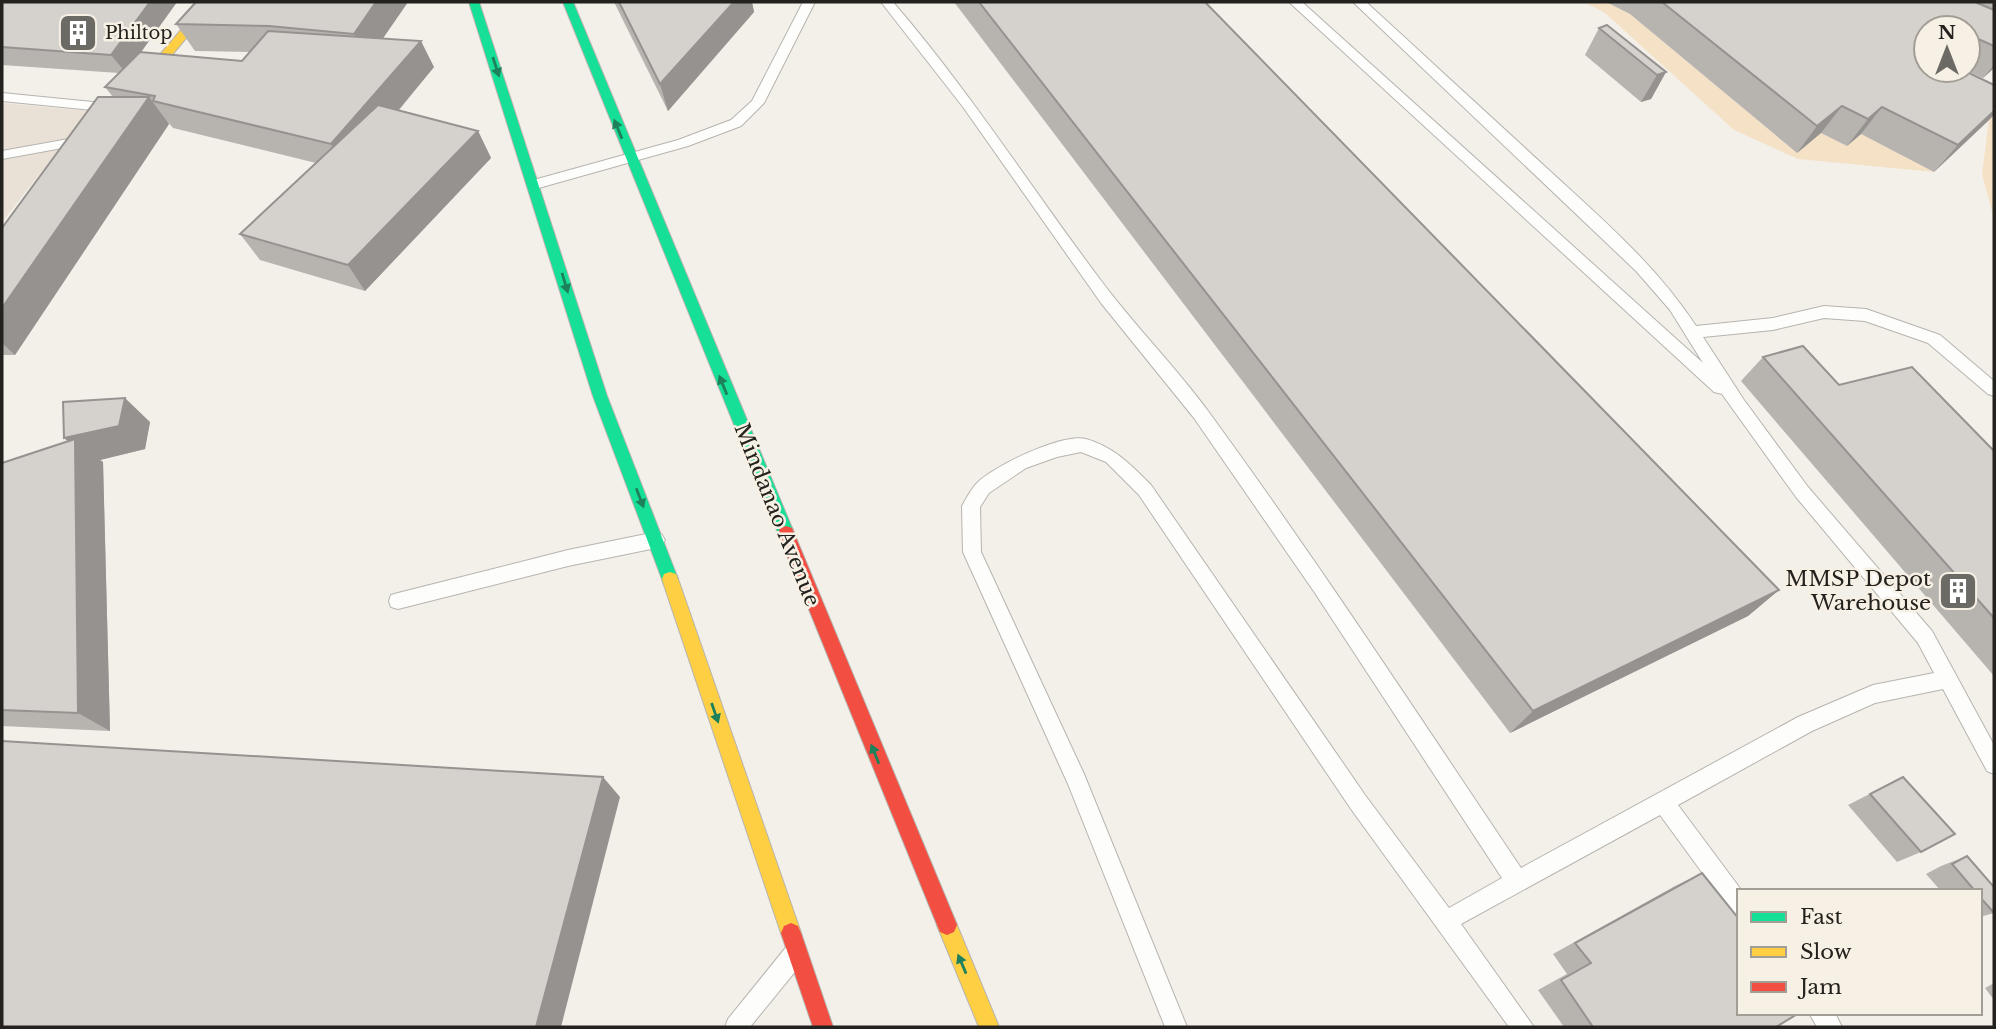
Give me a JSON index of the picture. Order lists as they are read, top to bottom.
{
  "streets": {
    "main road": ["Mindanao Avenue"]
  },
  "places": {
    "building": ["Philtop", "MMSP Depot Warehouse"]
  },
  "legend": ["Fast", "Slow", "Jam"],
  "north": "top"
}
